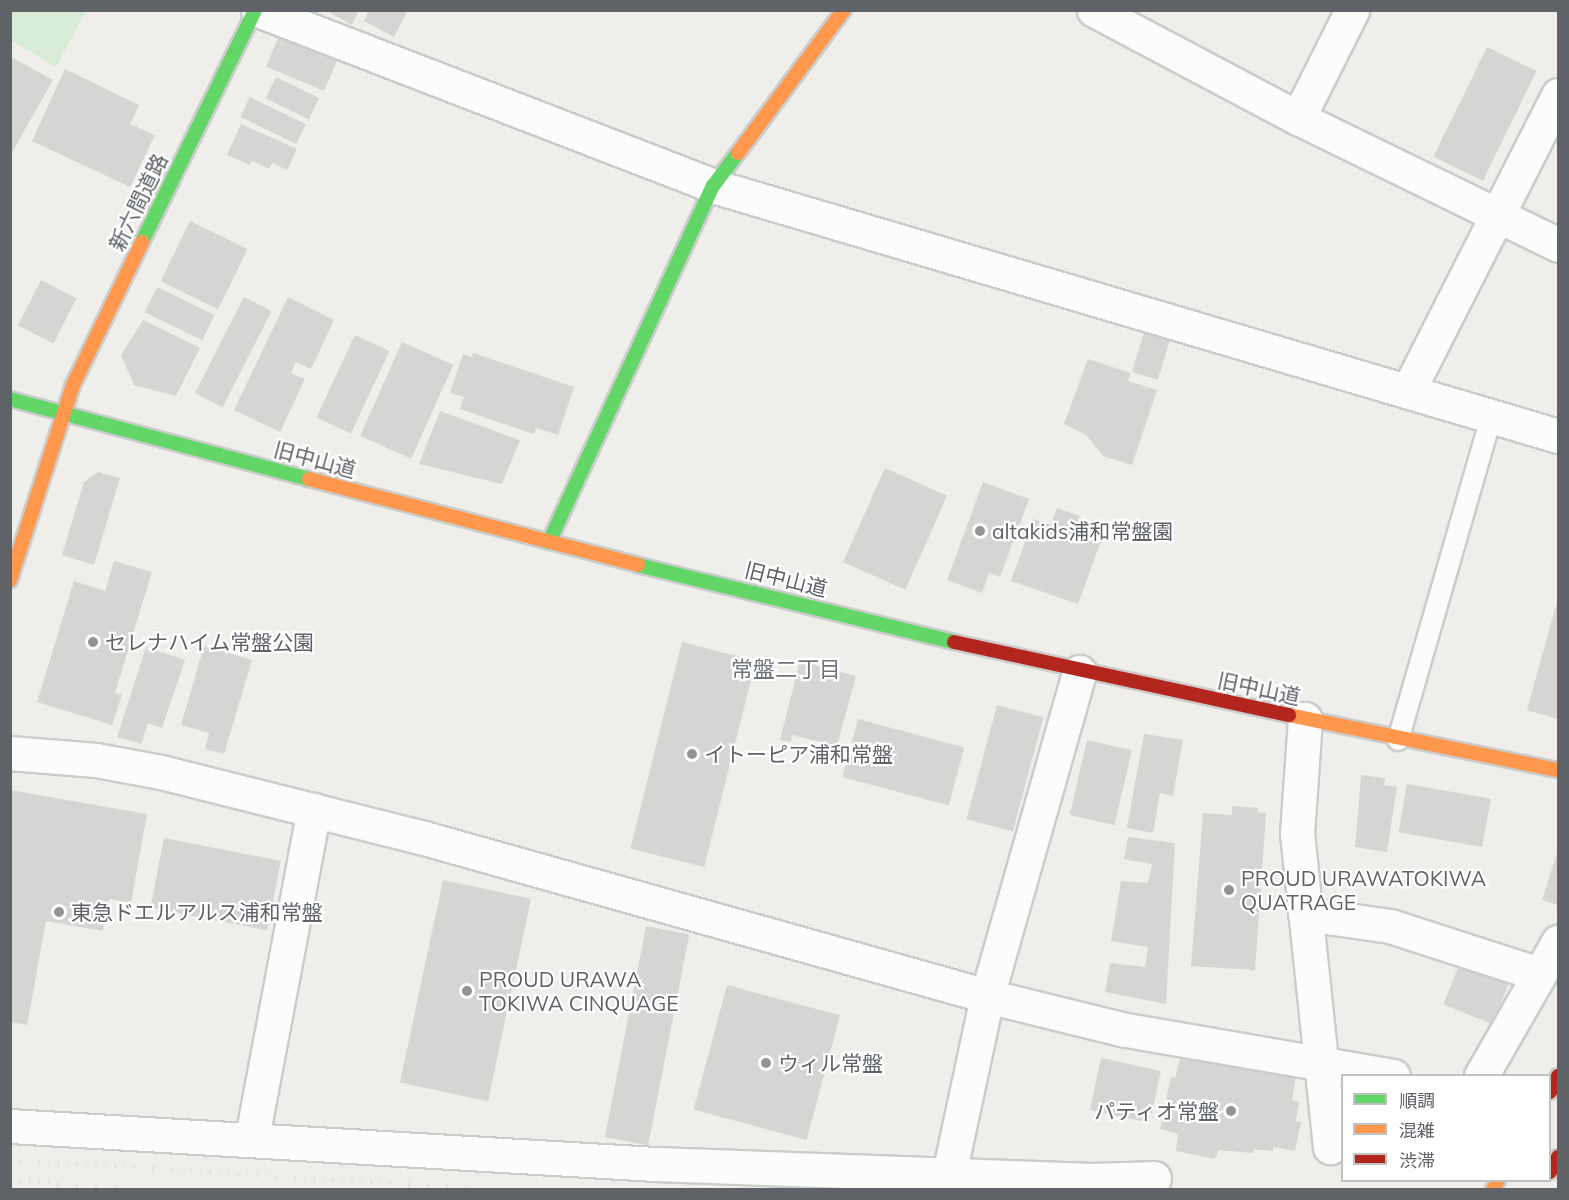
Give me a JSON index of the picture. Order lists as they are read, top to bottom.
{
  "streets": {
    "main road": ["新六間道路", "旧中山道"]
  },
  "crossings": [
    ["新六間道路", "旧中山道"]
  ],
  "districts": ["常盤二丁目"],
  "places": [
    "altakids浦和常盤園",
    "セレナハイム常盤公園",
    "イトーピア浦和常盤",
    "PROUD URAWATOKIWA QUATRAGE",
    "東急ドエルアルス浦和常盤",
    "PROUD URAWA TOKIWA CINQUAGE",
    "ウィル常盤",
    "パティオ常盤"
  ],
  "legend": ["順調", "混雑", "渋滞"]
}
